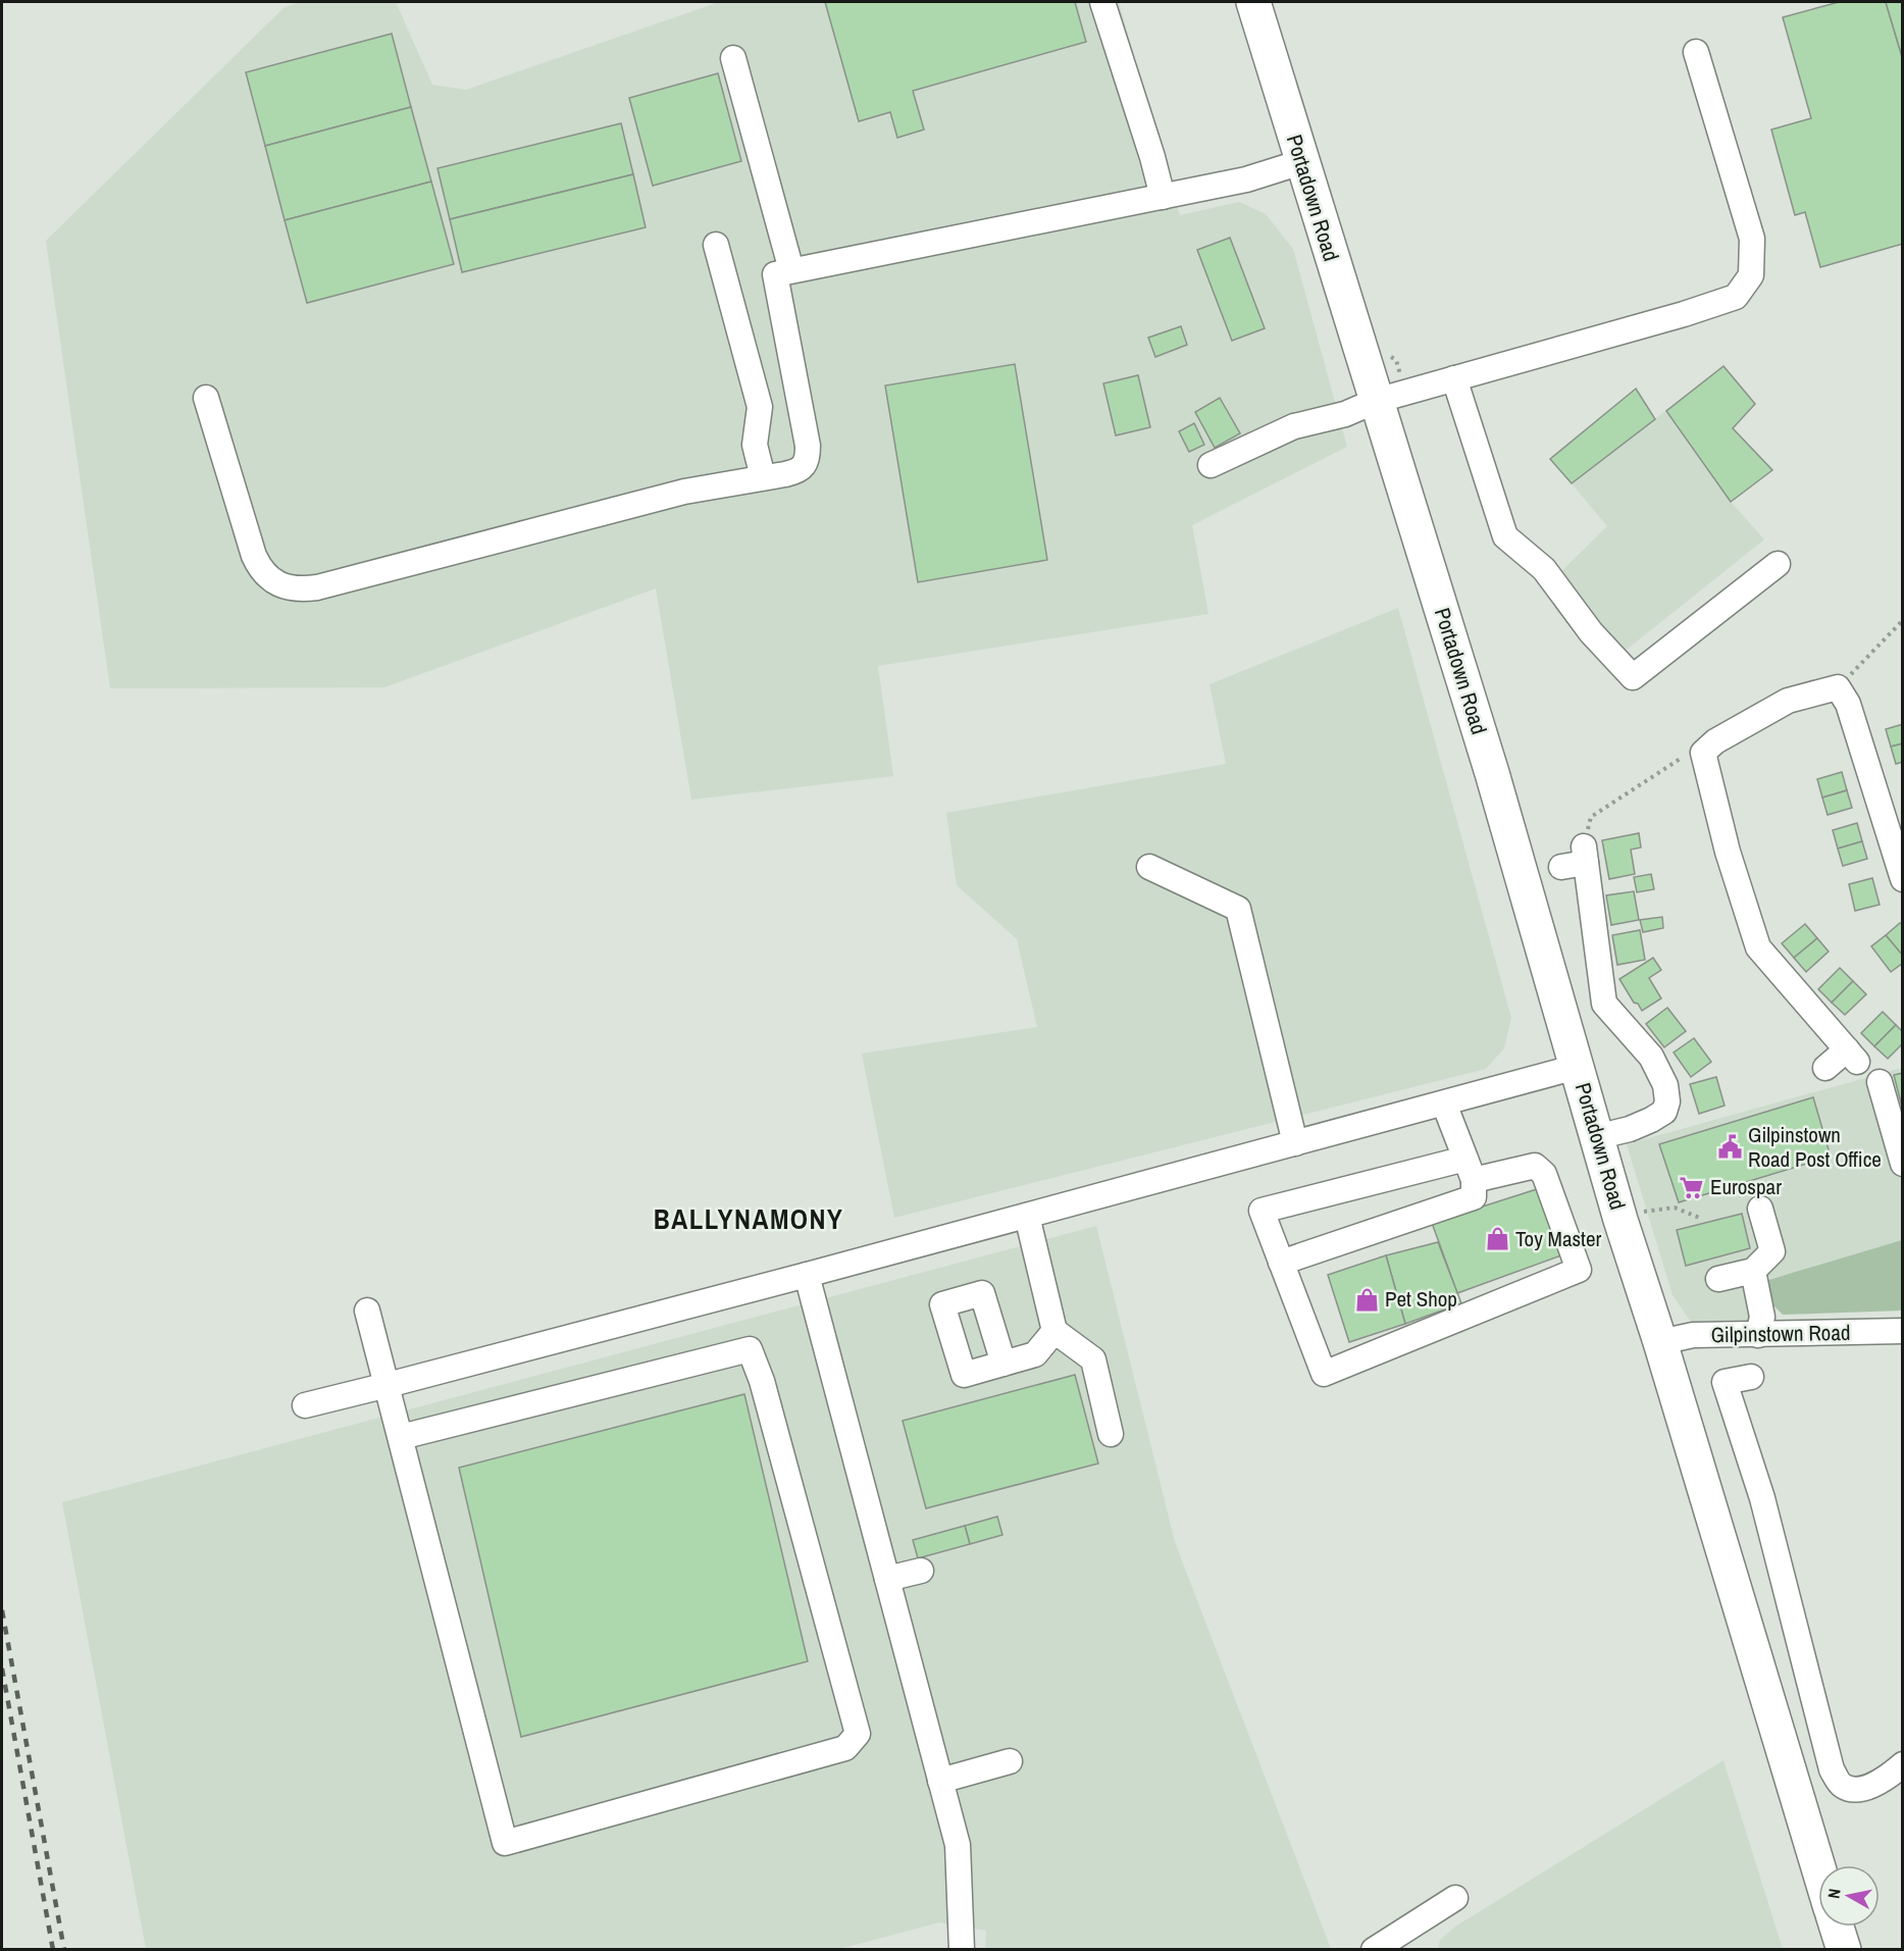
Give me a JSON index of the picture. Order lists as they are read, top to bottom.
{
  "streets": {
    "highway": ["Portadown Road"],
    "street": ["Gilpinstown Road"]
  },
  "crossings": [
    ["Portadown Road", "Gilpinstown Road"]
  ],
  "districts": ["BALLYNAMONY"],
  "places": {
    "public building": ["Gilpinstown Road Post Office"],
    "supermarket": ["Eurospar"],
    "shop": ["Toy Master", "Pet Shop"]
  },
  "north": "left"
}
